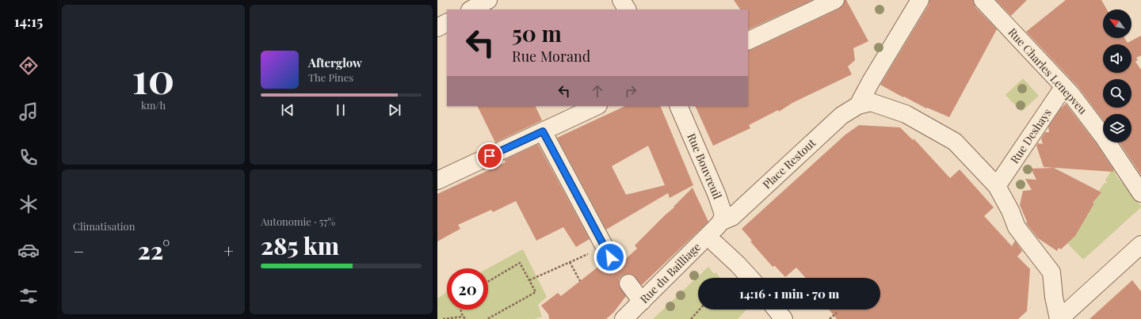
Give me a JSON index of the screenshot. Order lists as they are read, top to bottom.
{
  "streets": {
    "street": [
      "Rue Charles Lenepveu",
      "Rue Deshays",
      "Place Restout",
      "Rue Bouvreuil",
      "Rue du Bailliage"
    ]
  },
  "crossings": [
    ["Rue Charles Lenepveu", "Rue Deshays"],
    ["Place Restout", "Rue Bouvreuil"],
    ["Place Restout", "Rue du Bailliage"],
    ["Rue Bouvreuil", "Rue du Bailliage"]
  ],
  "north": "top left",
  "page": {
    "tabs": "14:15",
    "tile": [
      ["10", "km/h"],
      "Climatisation",
      ["Autonomie · 57%", "285 km"]
    ],
    "turn": ["50 m", "Rue Morand"],
    "song": ["Afterglow", "The Pines"],
    "heat": ["−", "22°", "+"],
    "limit": "20",
    "trip": "14:16 · 1 min · 70 m"
  }
}
